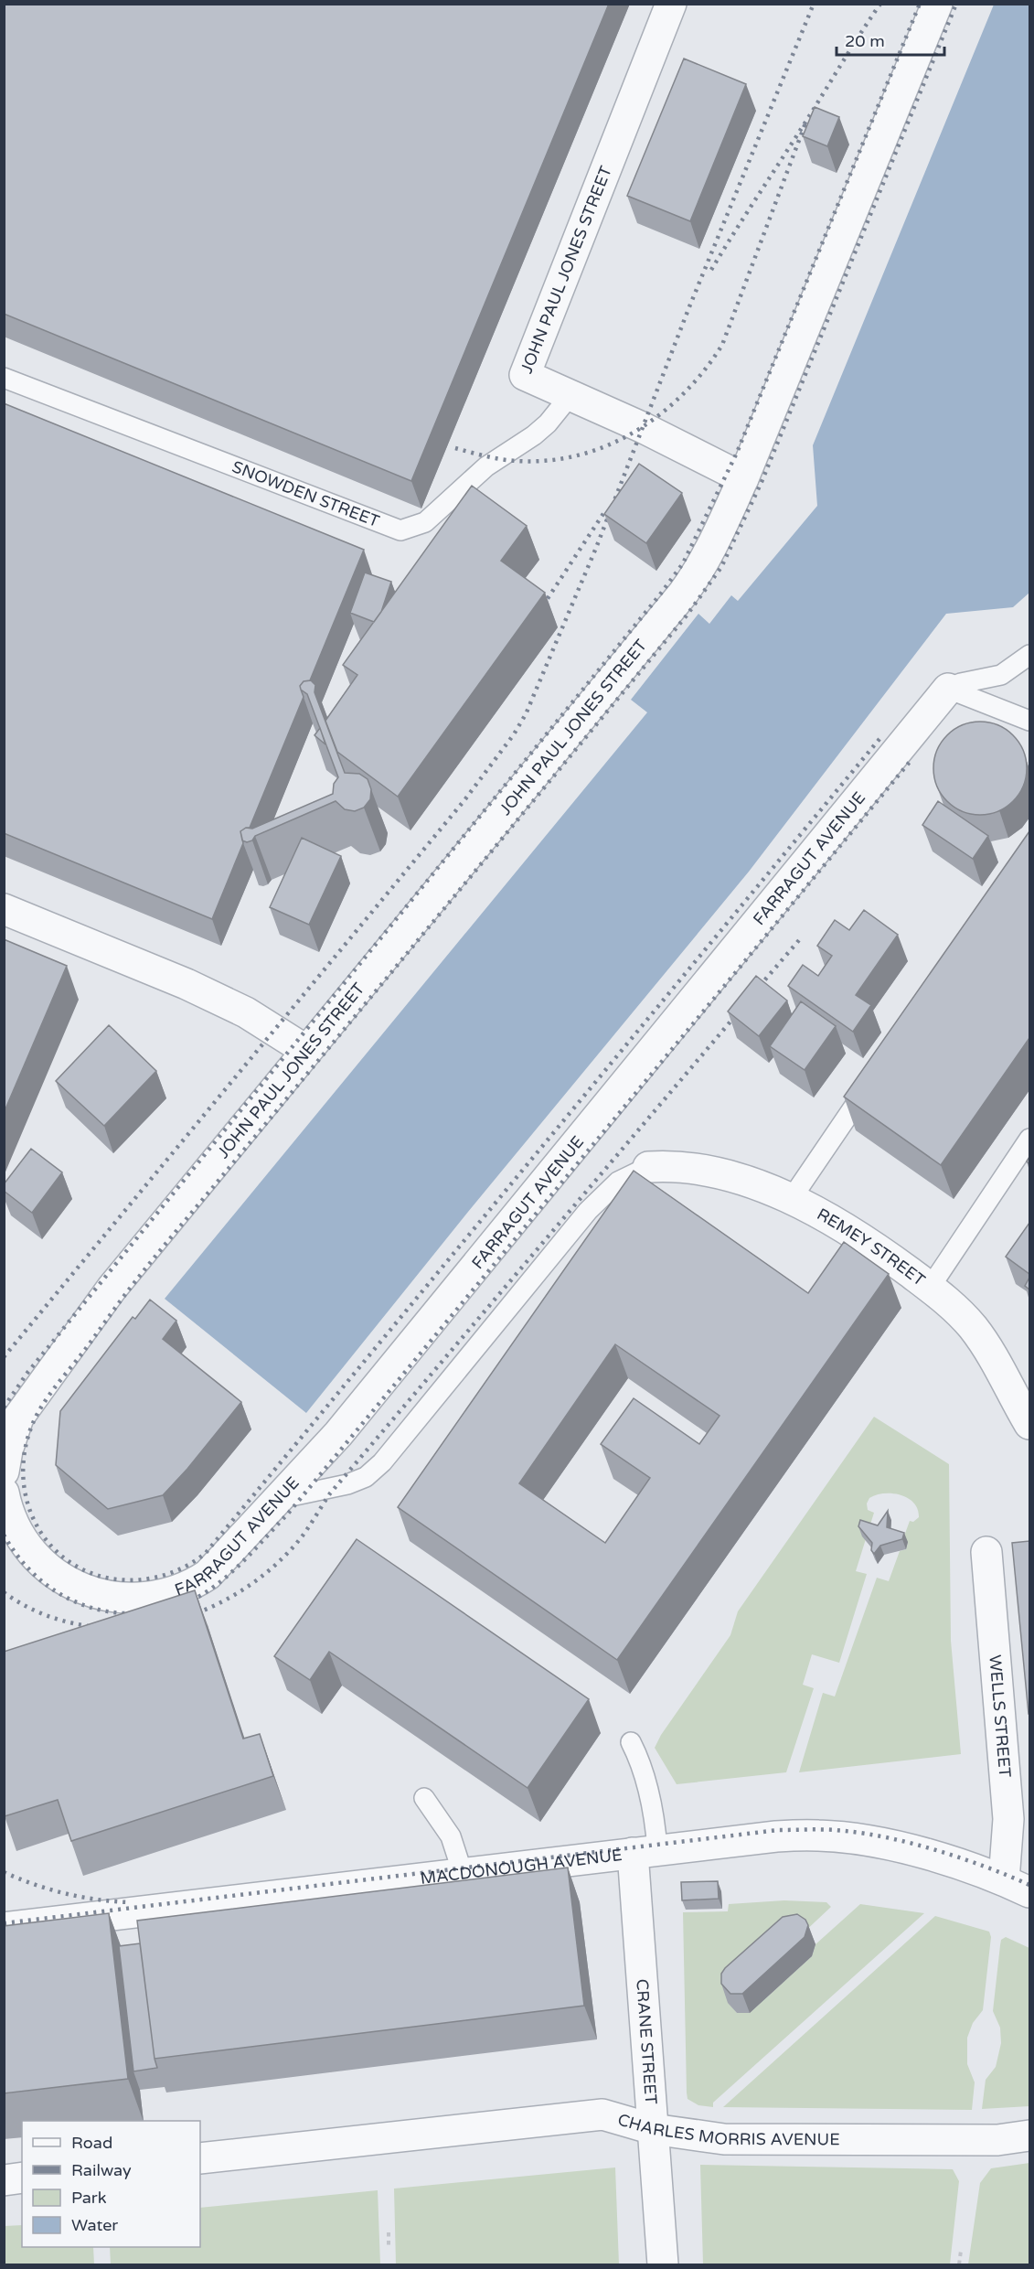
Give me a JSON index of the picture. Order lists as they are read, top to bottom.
{
  "streets": {
    "street": [
      "JOHN PAUL JONES STREET",
      "FARRAGUT AVENUE",
      "REMEY STREET",
      "WELLS STREET",
      "MACDONOUGH AVENUE",
      "CRANE STREET",
      "CHARLES MORRIS AVENUE"
    ],
    "lane": ["SNOWDEN STREET"]
  },
  "crossings": [
    ["JOHN PAUL JONES STREET", "SNOWDEN STREET"],
    ["WELLS STREET", "MACDONOUGH AVENUE"],
    ["MACDONOUGH AVENUE", "CRANE STREET"],
    ["CRANE STREET", "CHARLES MORRIS AVENUE"]
  ],
  "legend": [
    "Road",
    "Railway",
    "Park",
    "Water"
  ],
  "scale_bar": "20 m"
}
